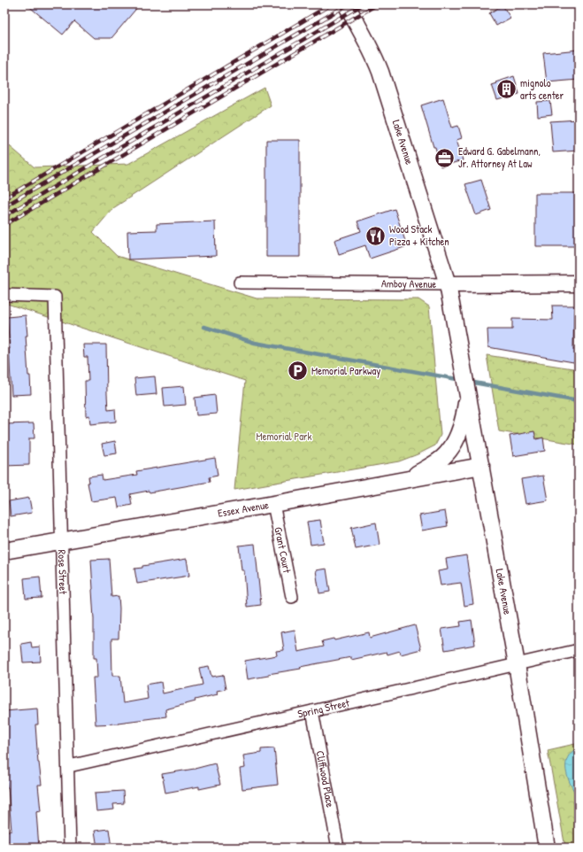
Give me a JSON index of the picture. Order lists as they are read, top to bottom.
{
  "streets": {
    "street": [
      "Lake Avenue",
      "Amboy Avenue",
      "Essex Avenue",
      "Grant Court",
      "Rose Street",
      "Spring Street",
      "Cliffwood Place"
    ]
  },
  "crossings": [
    ["Lake Avenue", "Amboy Avenue"],
    ["Lake Avenue", "Essex Avenue"],
    ["Lake Avenue", "Spring Street"],
    ["Essex Avenue", "Grant Court"],
    ["Essex Avenue", "Rose Street"],
    ["Rose Street", "Spring Street"],
    ["Spring Street", "Cliffwood Place"]
  ],
  "parks": ["Memorial Park"],
  "places": {
    "building": ["mignolo arts center"],
    "office": ["Edward G. Gabelmann, Jr. Attorney At Law"],
    "restaurant": ["Wood Stack Pizza + Kitchen"],
    "parking": ["Memorial Parkway"]
  }
}
